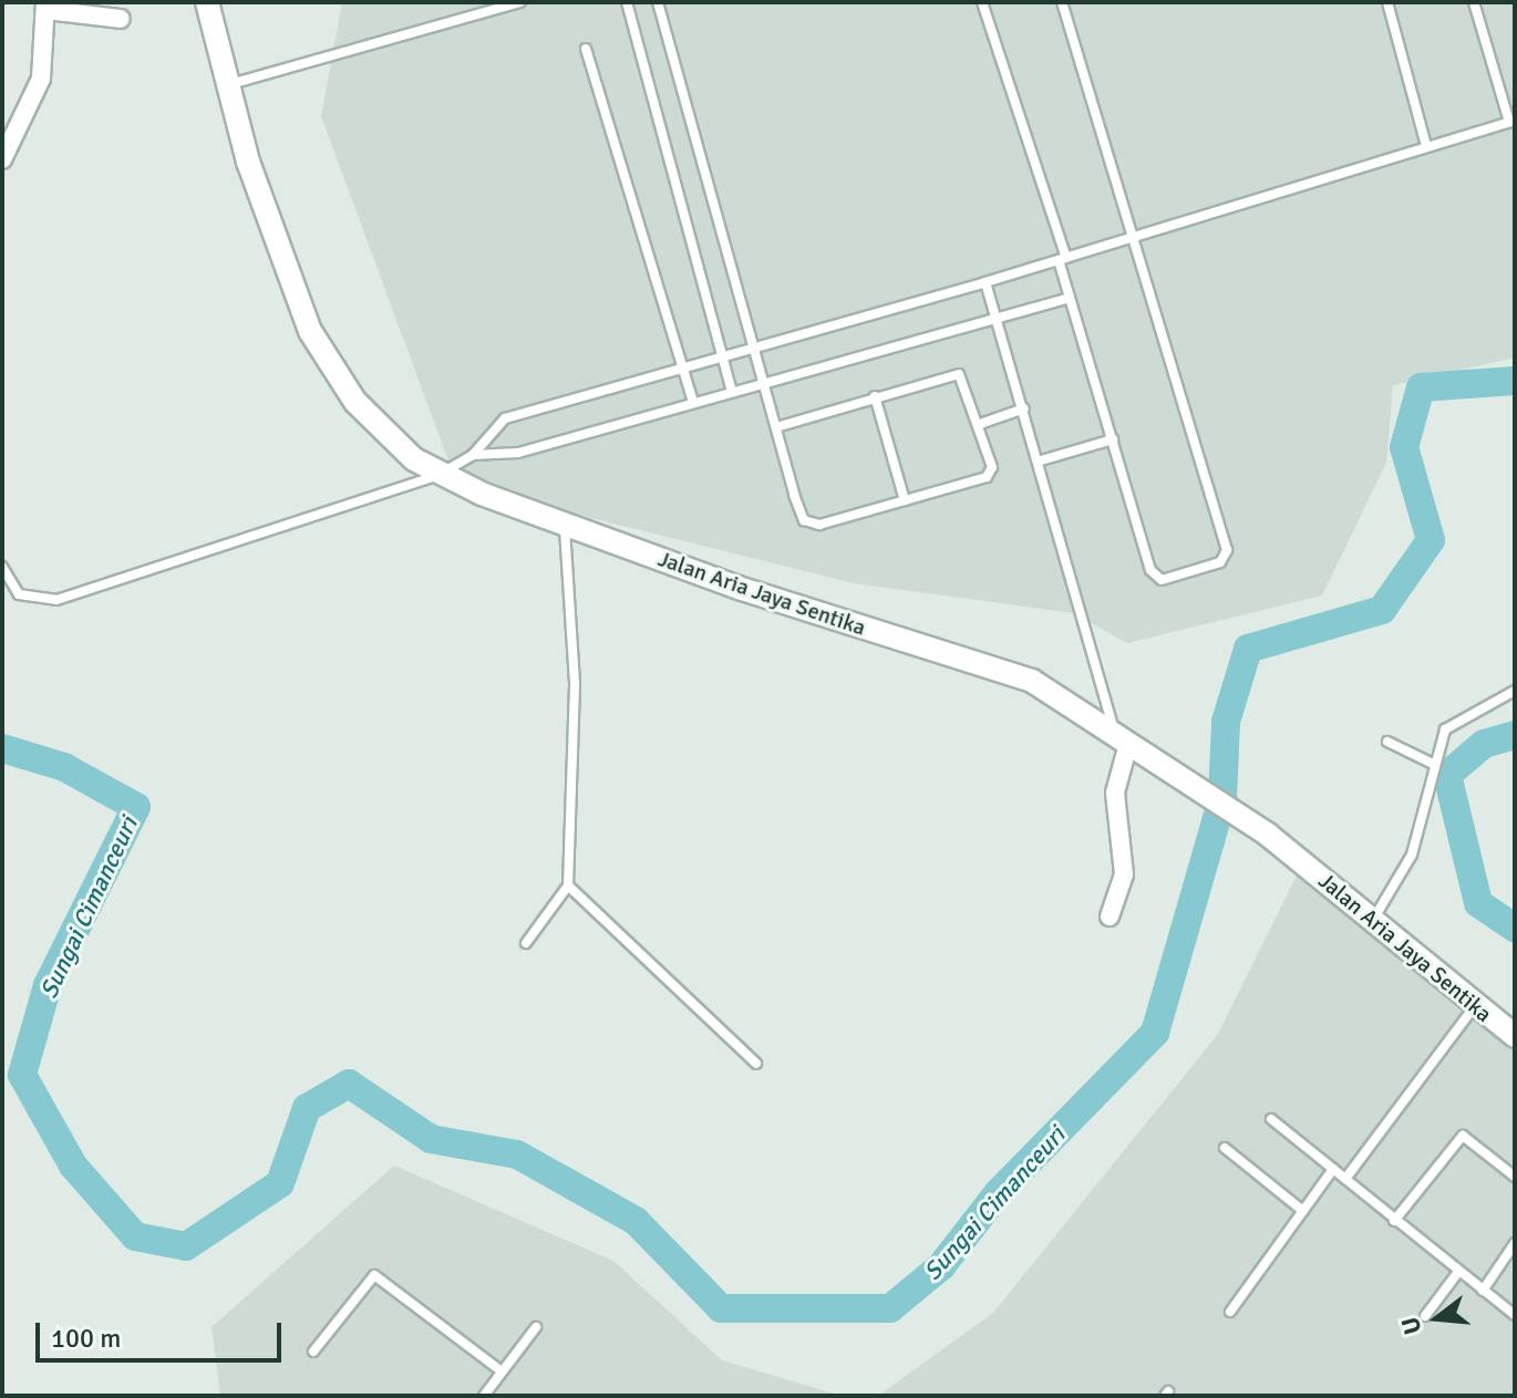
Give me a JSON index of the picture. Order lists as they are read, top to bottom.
{
  "streets": {
    "street": ["Jalan Aria Jaya Sentika"]
  },
  "water": ["Sungai Cimanceuri"],
  "scale_bar": "100 m",
  "north": "left"
}
